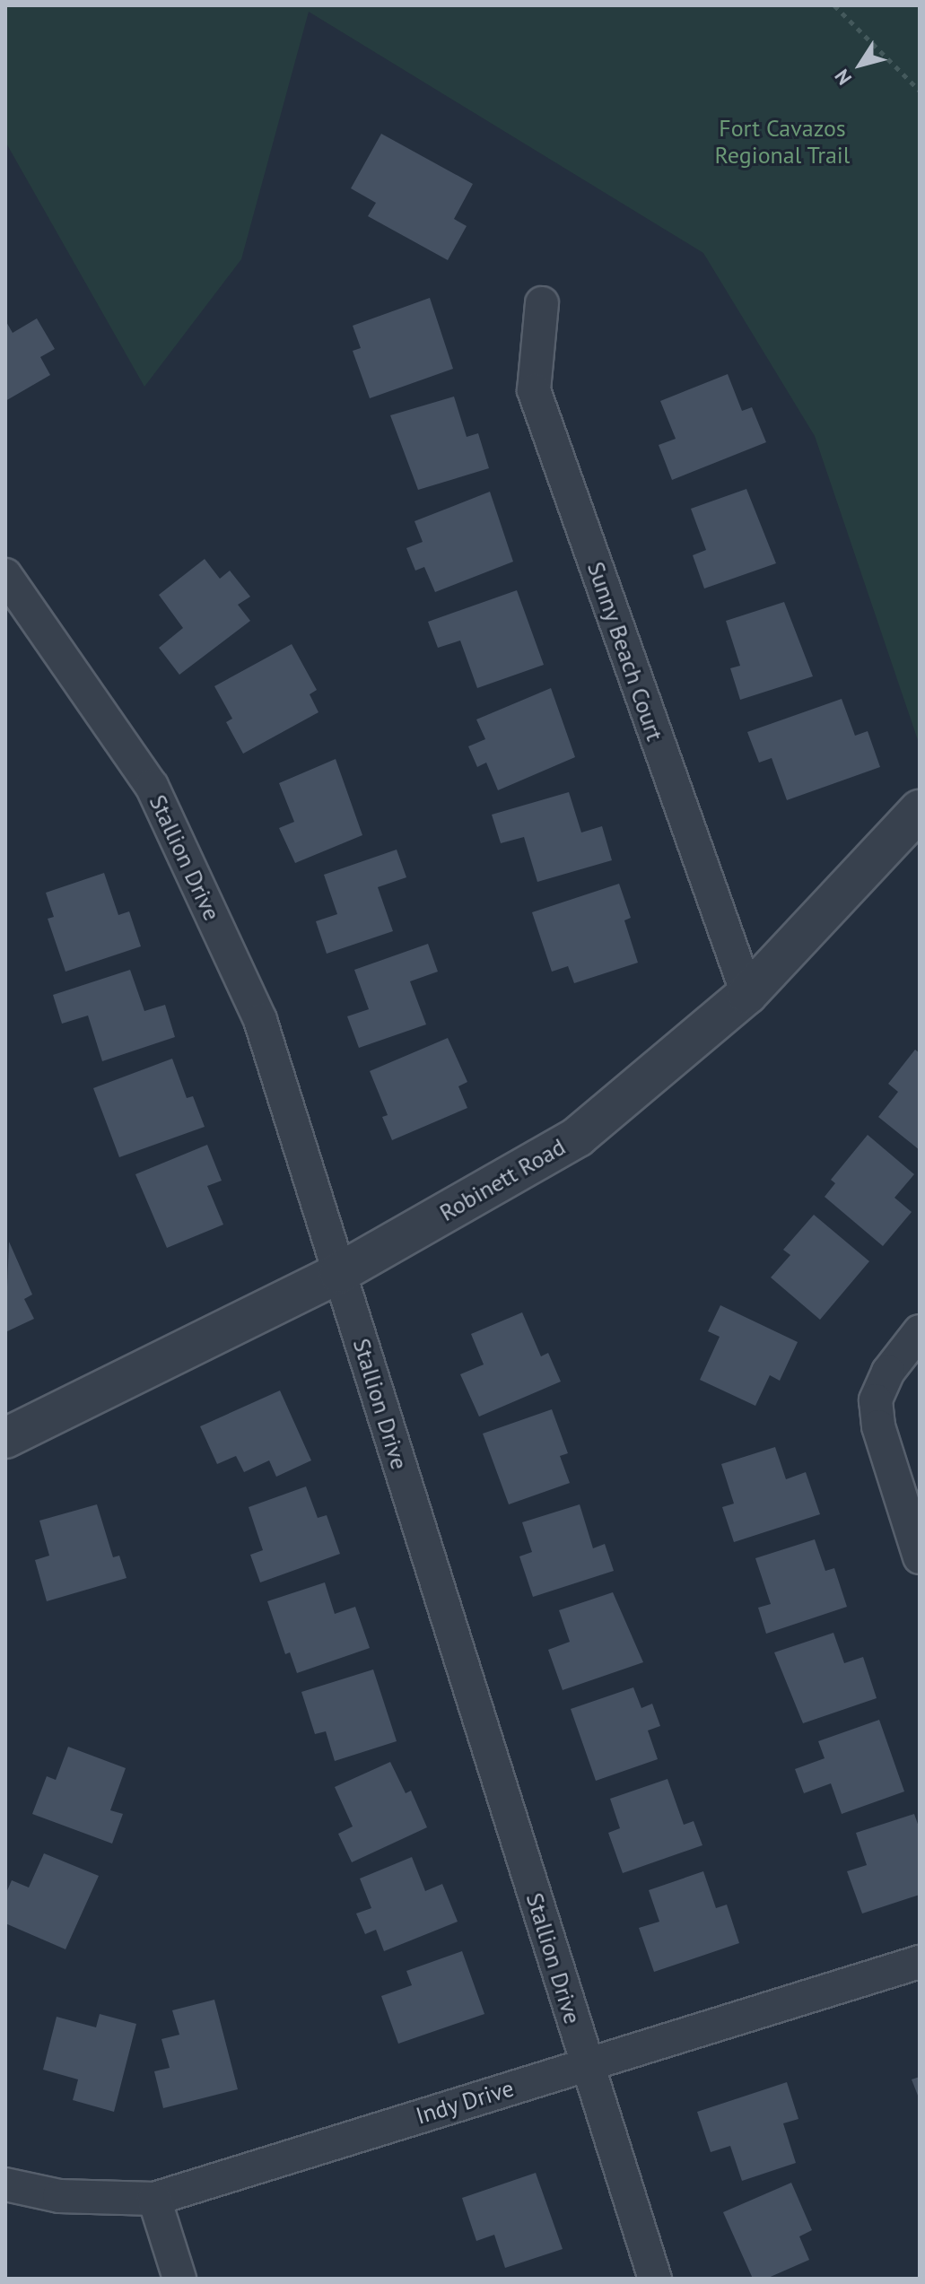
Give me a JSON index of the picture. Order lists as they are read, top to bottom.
{
  "streets": {
    "street": [
      "Sunny Beach Court",
      "Stallion Drive",
      "Robinett Road",
      "Indy Drive"
    ]
  },
  "crossings": [
    ["Sunny Beach Court", "Robinett Road"],
    ["Stallion Drive", "Robinett Road"],
    ["Stallion Drive", "Indy Drive"]
  ],
  "parks": ["Fort Cavazos Regional Trail"],
  "north": "bottom left"
}
